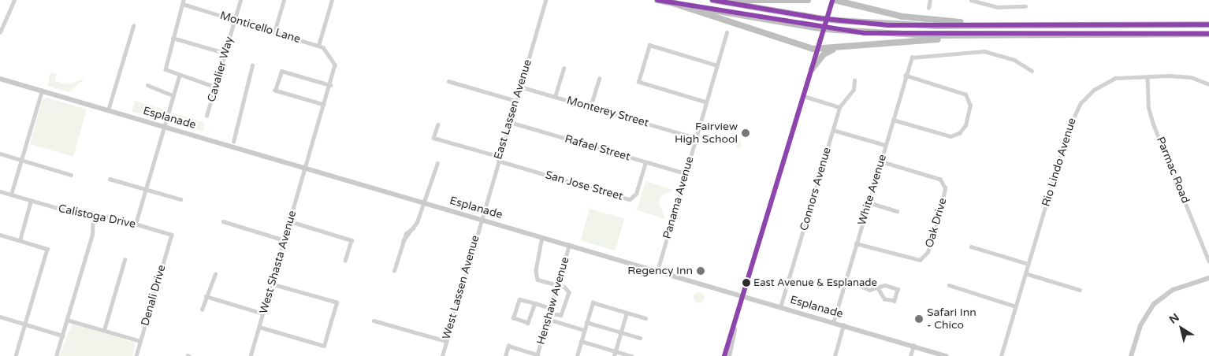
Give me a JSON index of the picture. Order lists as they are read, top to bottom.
{
  "streets": {
    "main road": ["Esplanade"],
    "street": [
      "Monticello Lane",
      "Cavalier Way",
      "East Lassen Avenue",
      "Monterey Street",
      "Rafael Street",
      "Rio Lindo Avenue",
      "Parmac Road",
      "San Jose Street",
      "Connors Avenue",
      "White Avenue",
      "Panama Avenue",
      "Calistoga Drive",
      "Oak Drive",
      "West Shasta Avenue",
      "West Lassen Avenue",
      "Denali Drive",
      "Henshaw Avenue"
    ]
  },
  "crossings": [
    ["Monticello Lane", "Cavalier Way"],
    ["Monticello Lane", "West Shasta Avenue"],
    ["East Lassen Avenue", "Monterey Street"],
    ["East Lassen Avenue", "Esplanade"],
    ["East Lassen Avenue", "Rafael Street"],
    ["East Lassen Avenue", "San Jose Street"],
    ["East Lassen Avenue", "West Lassen Avenue"],
    ["Monterey Street", "Panama Avenue"],
    ["Esplanade", "Connors Avenue"],
    ["Esplanade", "White Avenue"],
    ["Esplanade", "Panama Avenue"],
    ["Esplanade", "West Shasta Avenue"],
    ["Esplanade", "West Lassen Avenue"],
    ["Esplanade", "Henshaw Avenue"],
    ["Rafael Street", "San Jose Street"],
    ["Rafael Street", "Panama Avenue"],
    ["Rio Lindo Avenue", "Parmac Road"],
    ["White Avenue", "Oak Drive"],
    ["Calistoga Drive", "Denali Drive"]
  ],
  "places": [
    "Fairview High School",
    "Regency Inn",
    "East Avenue & Esplanade",
    "Safari Inn - Chico"
  ],
  "north": "top left"
}
